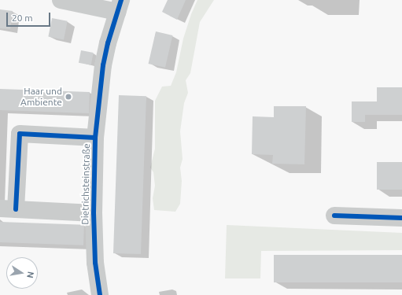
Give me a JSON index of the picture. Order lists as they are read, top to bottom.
{
  "streets": {
    "street": ["Dietrichsteinstraße"]
  },
  "places": ["Haar und Ambiente"],
  "scale_bar": "20 m",
  "north": "right"
}
